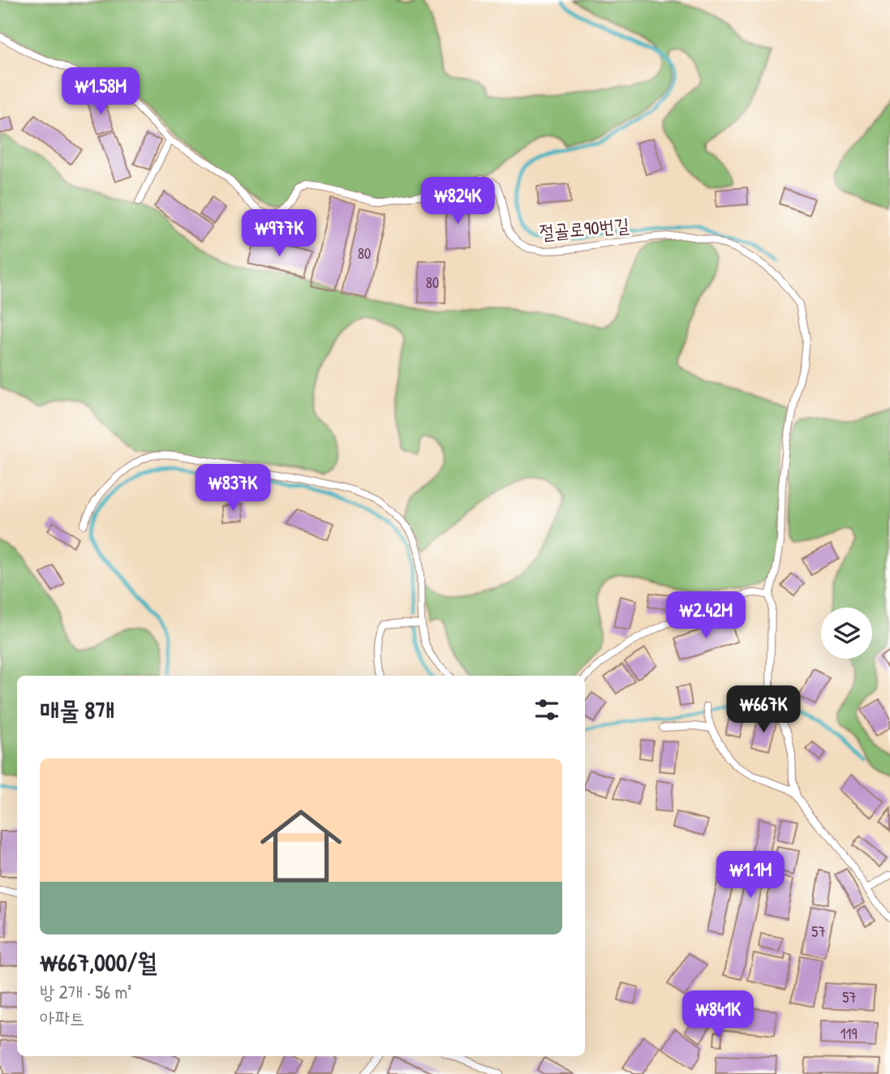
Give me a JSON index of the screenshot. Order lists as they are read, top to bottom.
{
  "streets": {
    "lane": ["절골로90번길"]
  },
  "house_numbers": [
    "80",
    "80",
    "57",
    "57",
    "119"
  ],
  "page": {
    "price": [
      "₩1.58M",
      "₩824K",
      "₩977K",
      "₩837K",
      "₩2.42M",
      "₩667K",
      "₩1.1M",
      "₩841K"
    ],
    "heading": "매물 8개",
    "list": [
      {
        "name": "₩667,000/월",
        "note": "방 2개 · 56 m² · 아파트"
      }
    ]
  }
}
